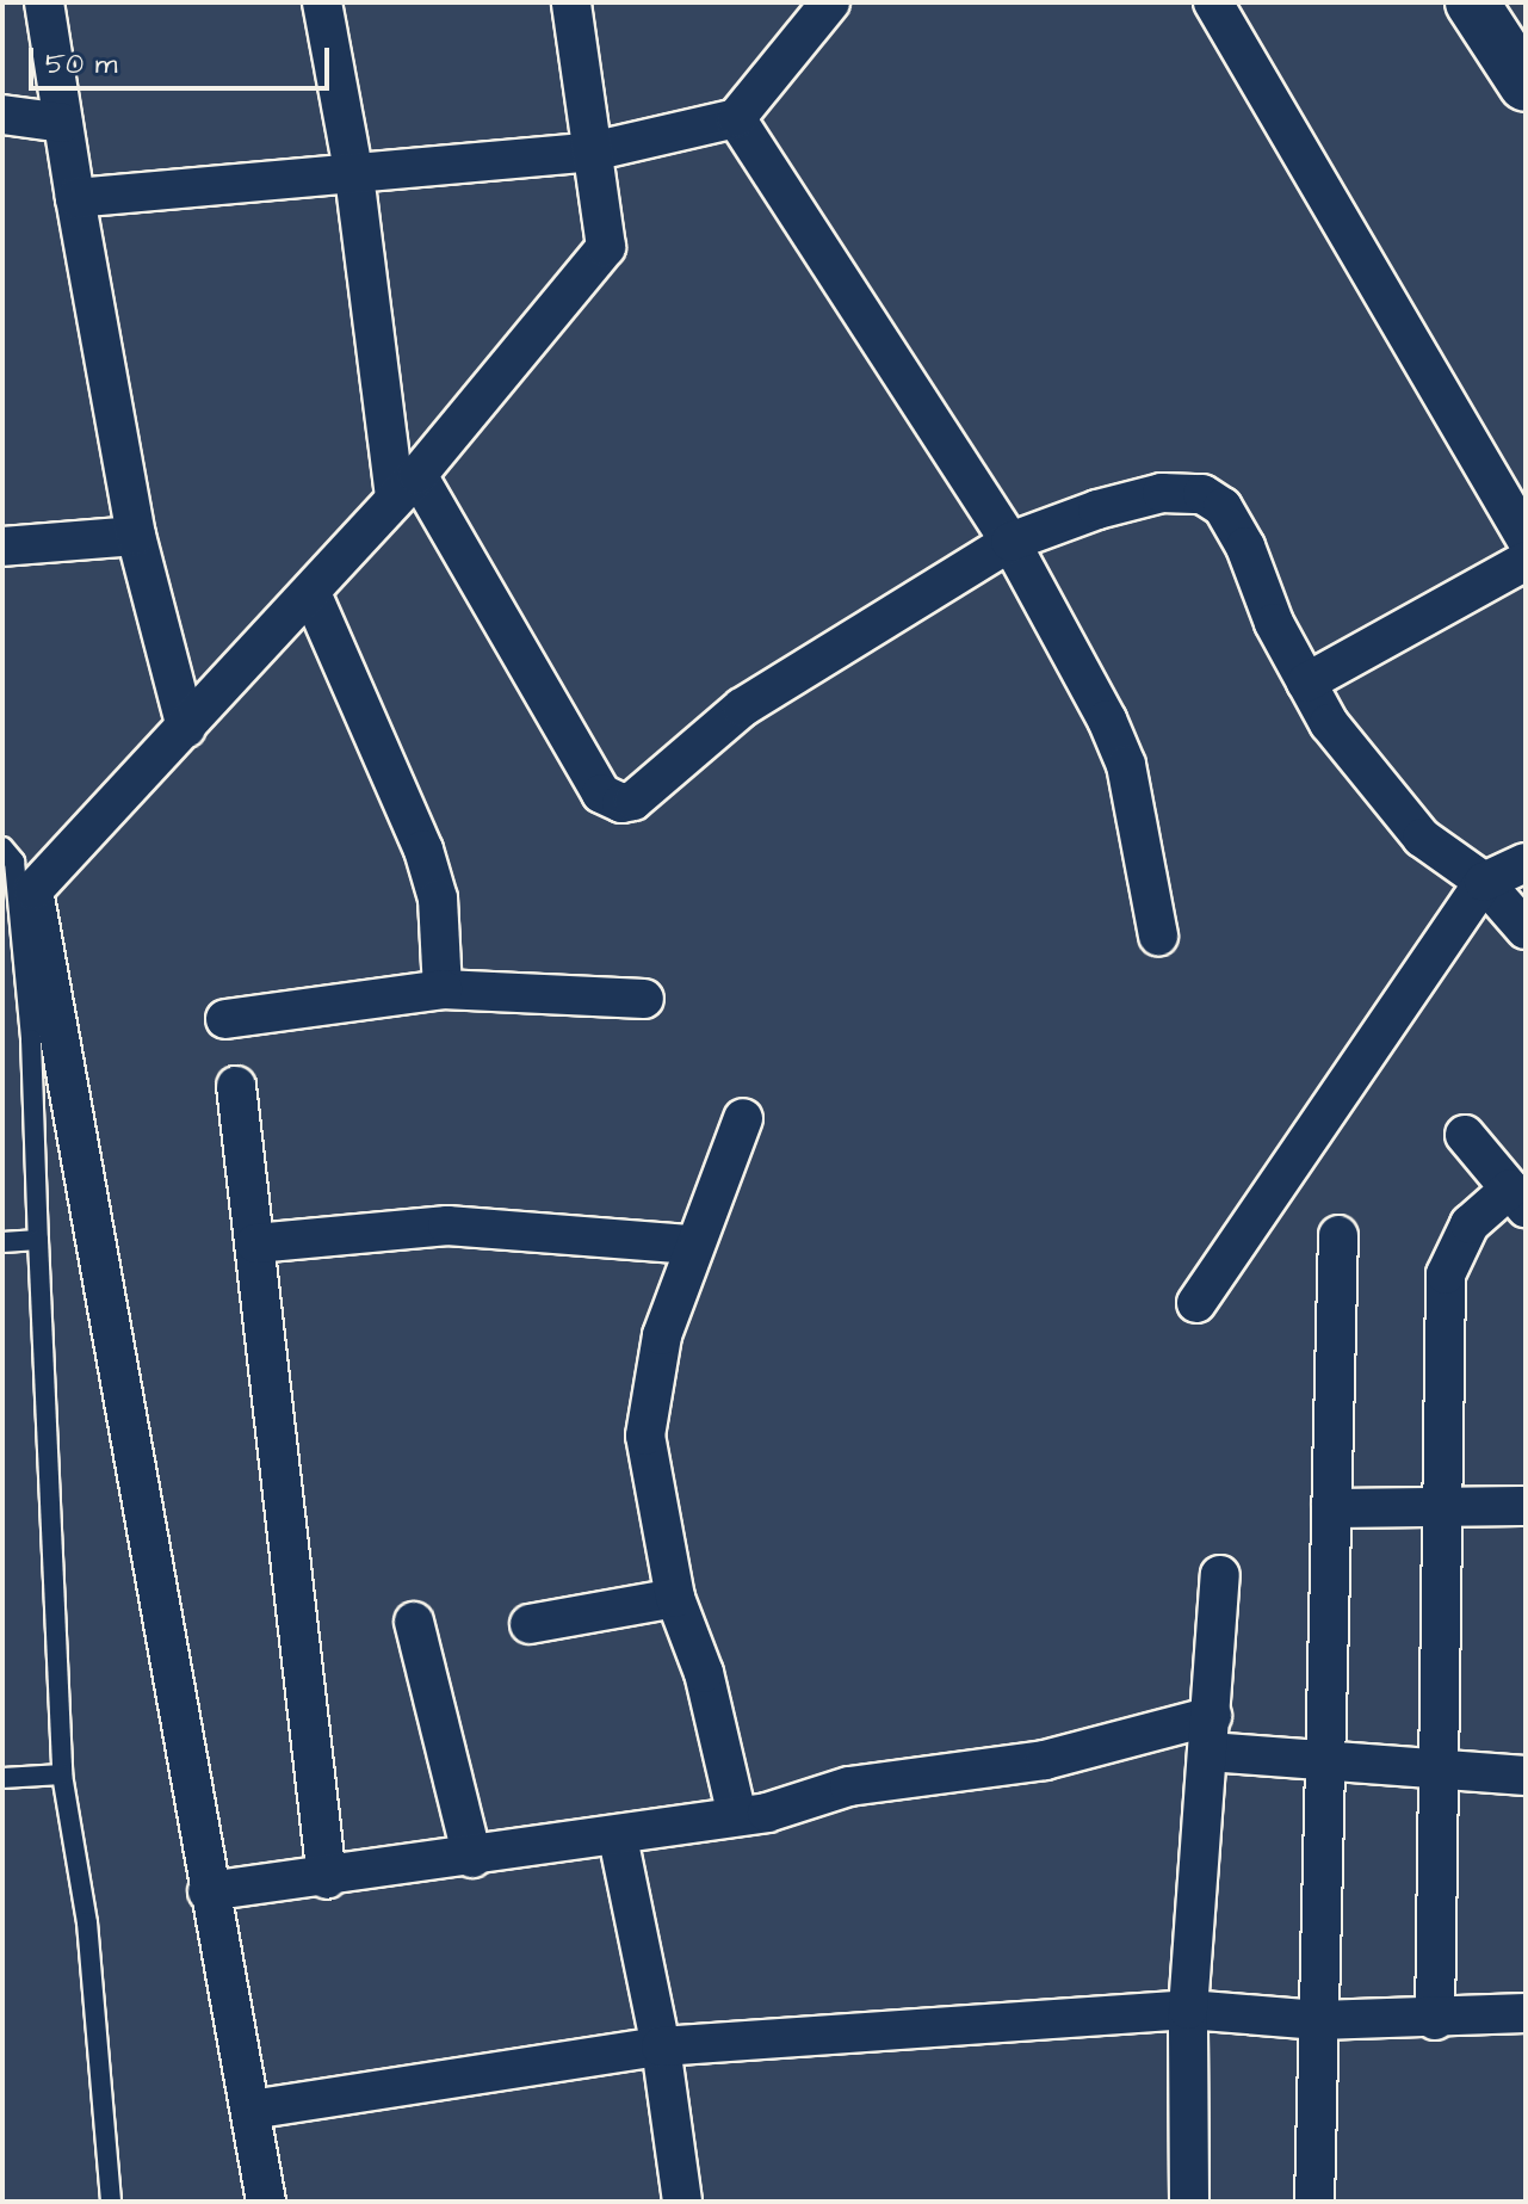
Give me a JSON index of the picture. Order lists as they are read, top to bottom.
{
  "scale_bar": "50 m"
}
